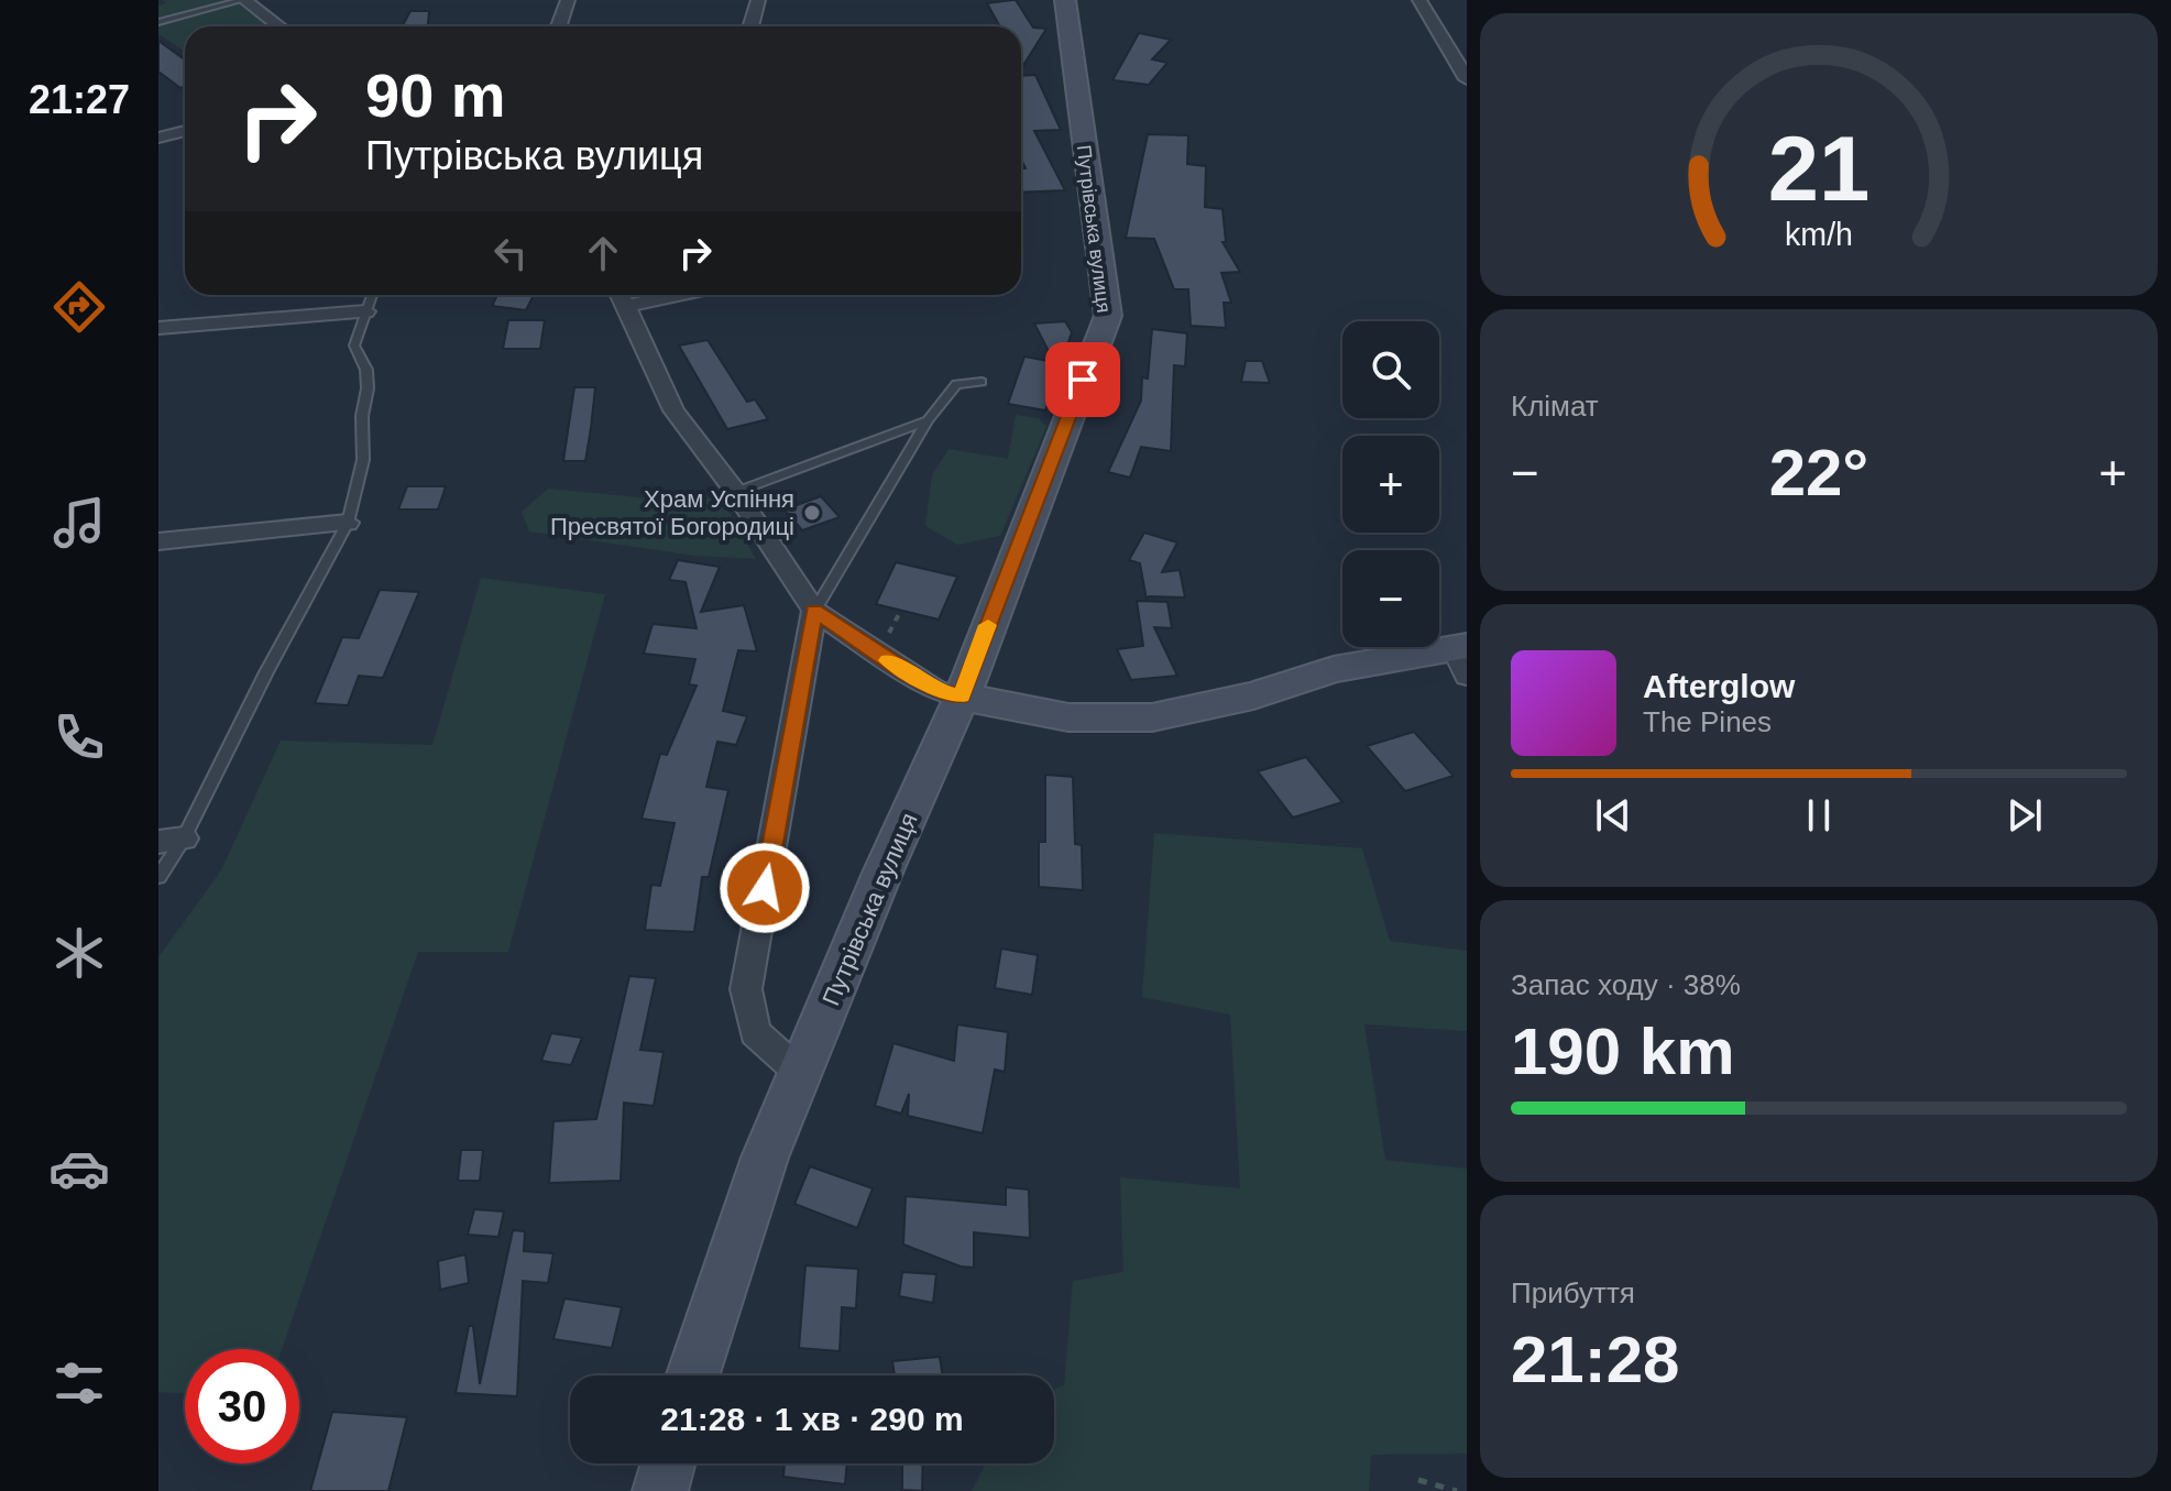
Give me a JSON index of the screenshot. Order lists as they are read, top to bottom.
{
  "streets": {
    "main road": ["Путрівська вулиця"]
  },
  "places": ["Храм Успіння Пресвятої Богородиці"],
  "page": {
    "tabs": "21:27",
    "turn": ["90 m", "Путрівська вулиця"],
    "tile": [
      "Клімат",
      ["Запас ходу · 38%", "190 km"],
      ["Прибуття", "21:28"]
    ],
    "map_buttons": ["+", "−"],
    "heat": ["−", "22°", "+"],
    "song": ["Afterglow", "The Pines"],
    "limit": "30",
    "trip": "21:28 · 1 хв · 290 m",
    "gauge": ["21", "km/h"]
  }
}
